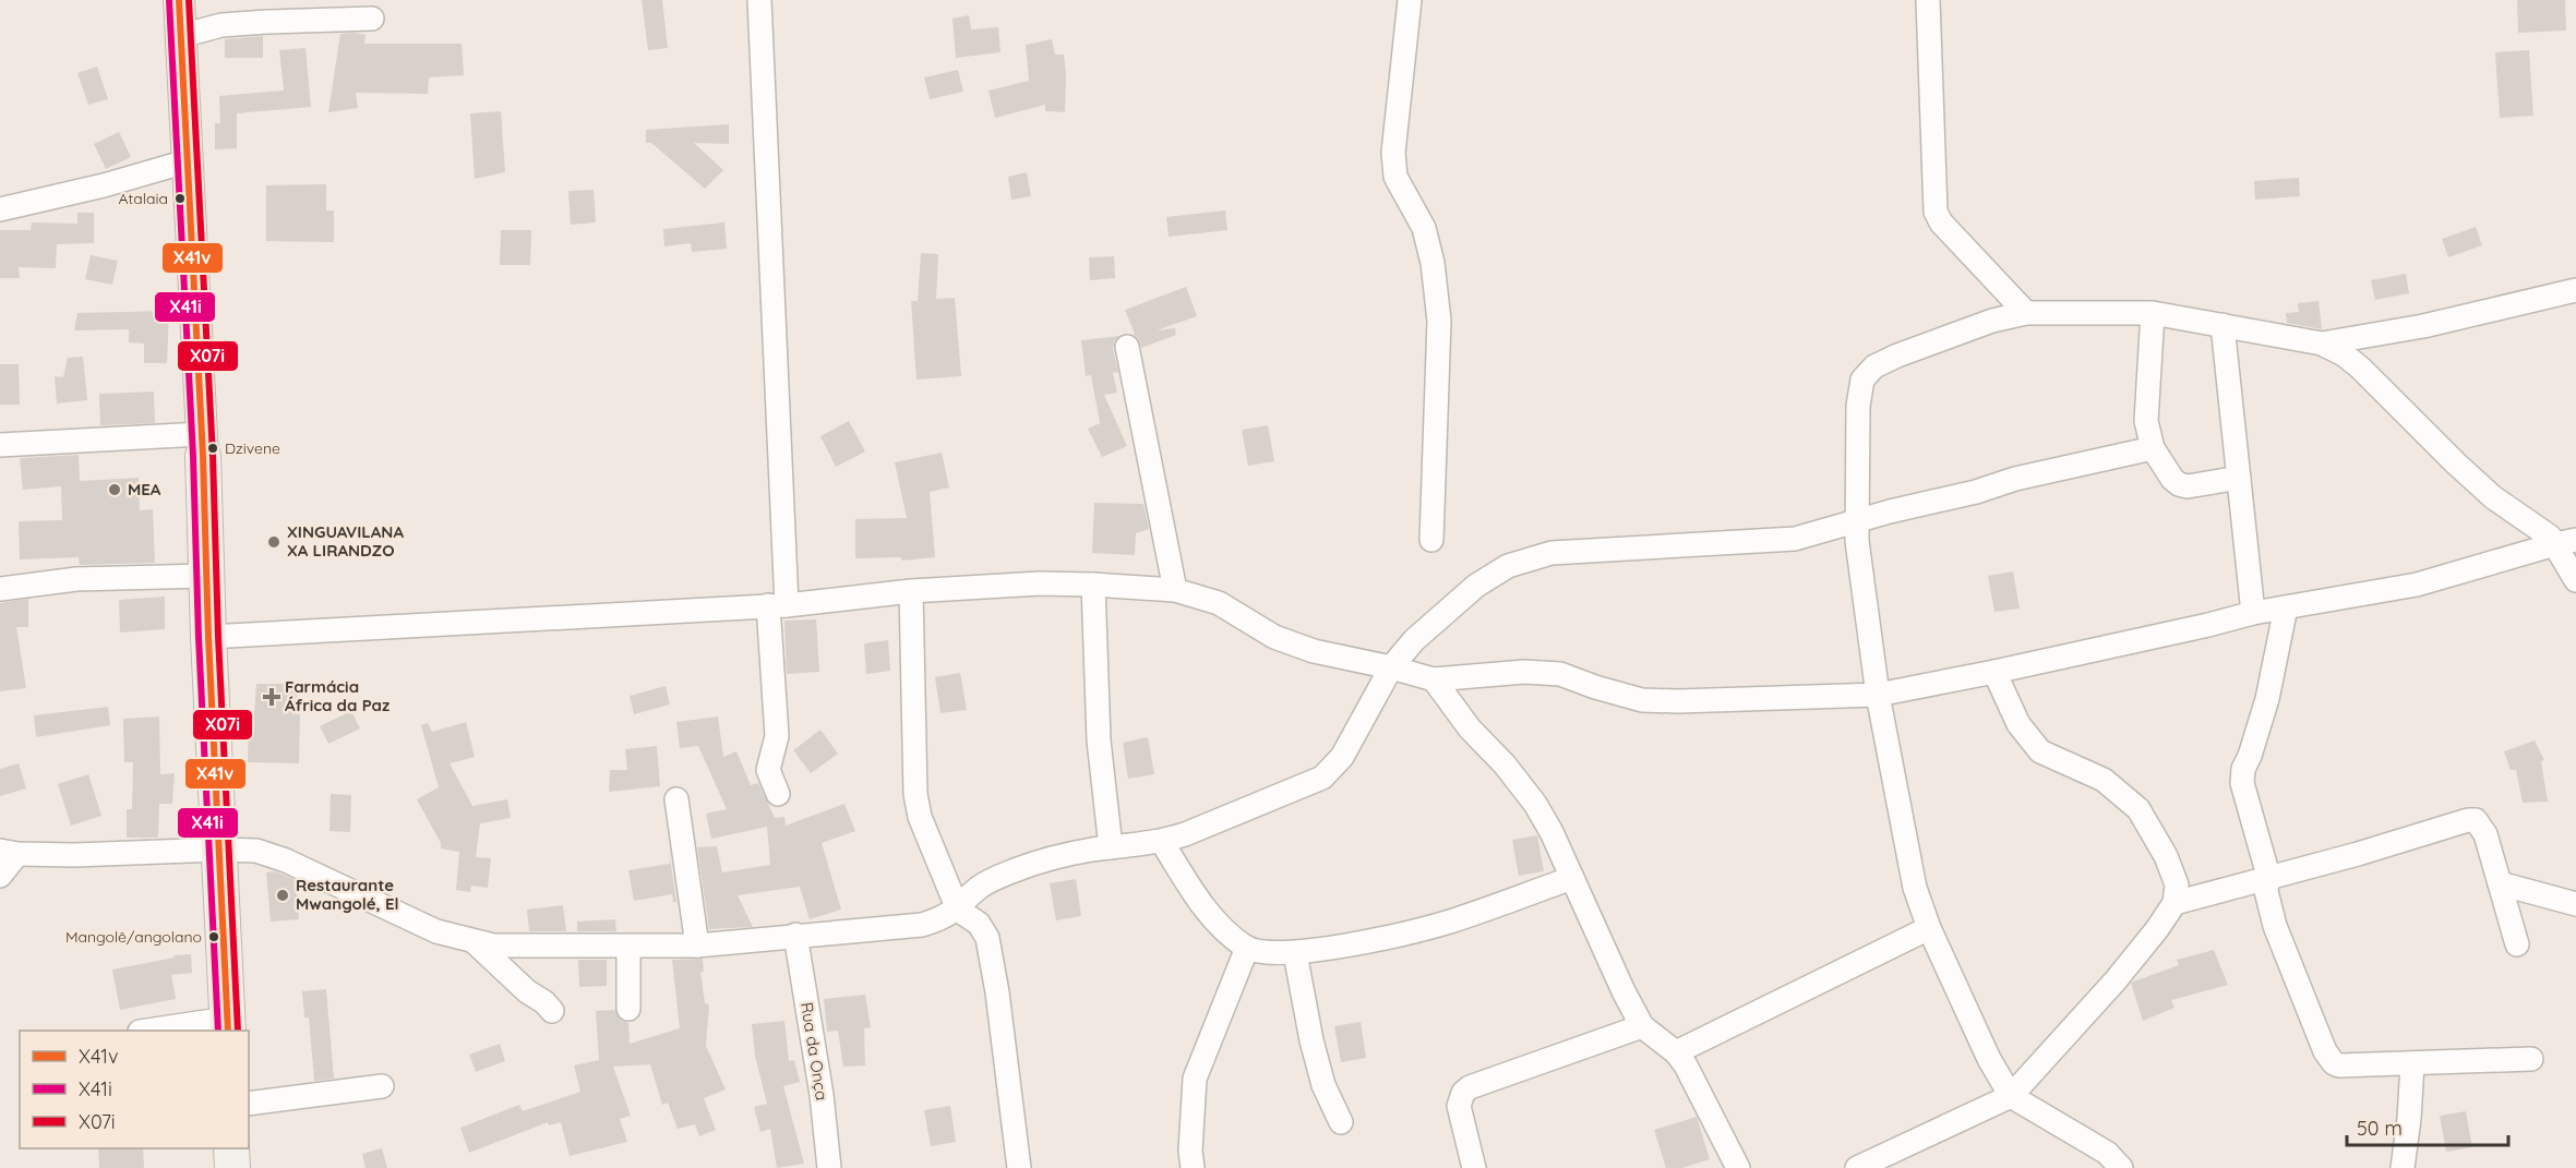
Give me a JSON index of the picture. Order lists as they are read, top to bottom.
{
  "streets": {
    "street": ["Rua da Onça"]
  },
  "places": {
    "other": [
      "Atalaia",
      "Dzivene",
      "MEA",
      "XINGUAVILANA XA LIRANDZO",
      "Restaurante Mwangolé, El",
      "Mangolê/angolano"
    ],
    "health": ["Farmácia África da Paz"]
  },
  "lines": ["transit line X41v", "transit line X41i", "transit line X07i"],
  "legend": ["X41v", "X41i", "X07i"],
  "scale_bar": "50 m"
}
